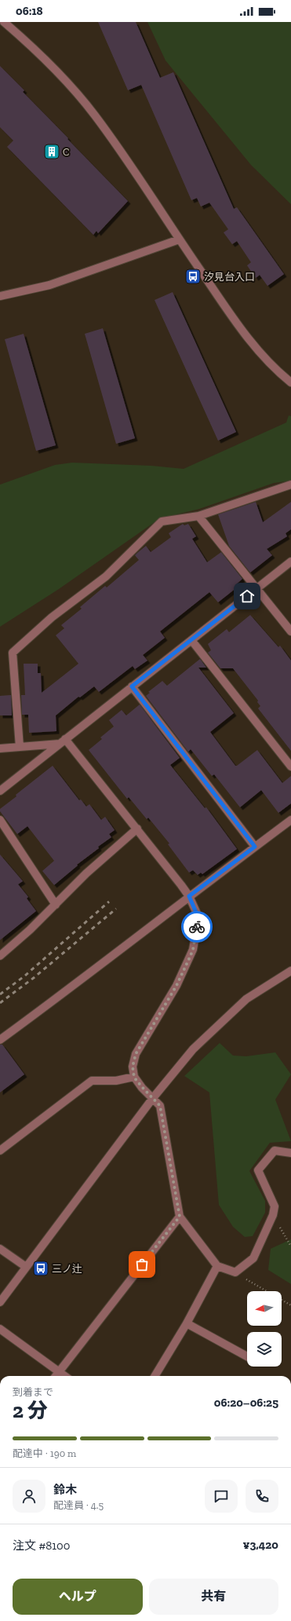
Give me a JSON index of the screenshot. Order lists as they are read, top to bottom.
{
  "places": {
    "building": ["C"],
    "bus stop": ["汐見台入口", "三ノ辻"]
  },
  "north": "left",
  "page": {
    "status": "06:18",
    "heading": ["2 分", "到着まで", "06:20–06:25"],
    "panel": [
      "鈴木",
      "配達員 · 4.5",
      "注文 #8100",
      "¥3,420"
    ],
    "bar": "配達中 · 190 m",
    "buttons": ["ヘルプ", "共有"]
  }
}
